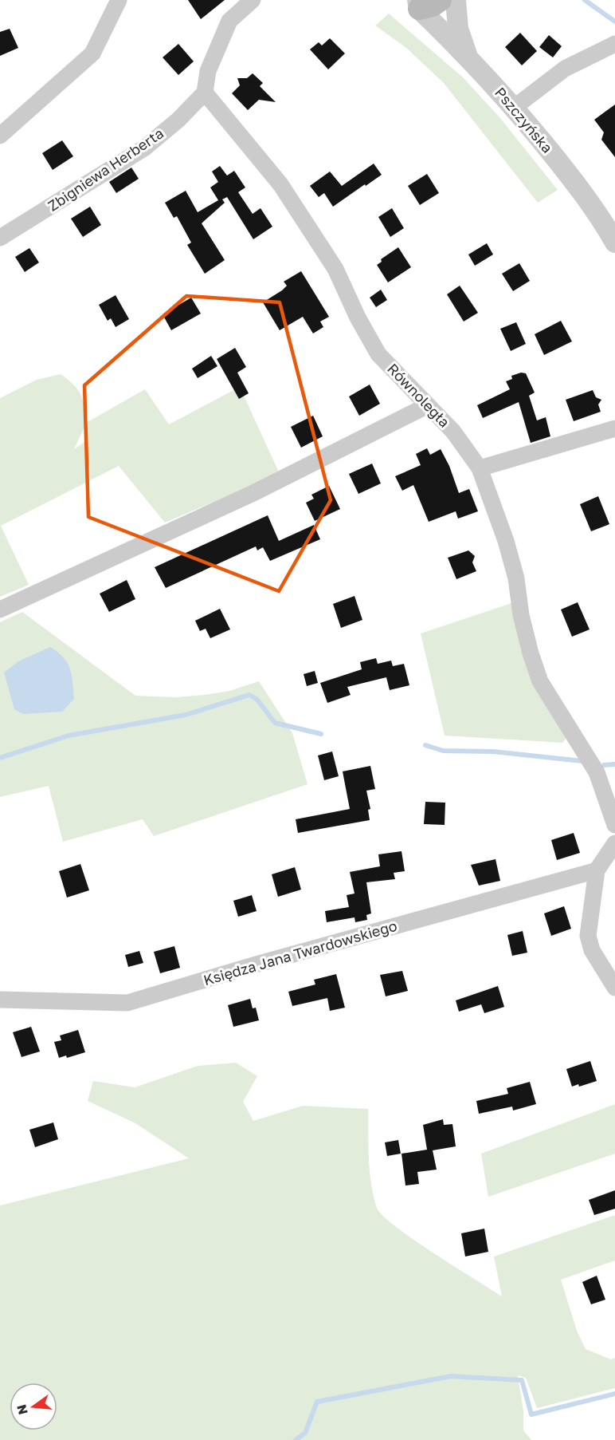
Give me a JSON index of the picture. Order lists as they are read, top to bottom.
{
  "streets": {
    "street": [
      "Pszczyńska",
      "Zbigniewa Herberta",
      "Równoległa",
      "Księdza Jana Twardowskiego"
    ]
  },
  "crossings": [
    ["Zbigniewa Herberta", "Równoległa"]
  ],
  "north": "left"
}
